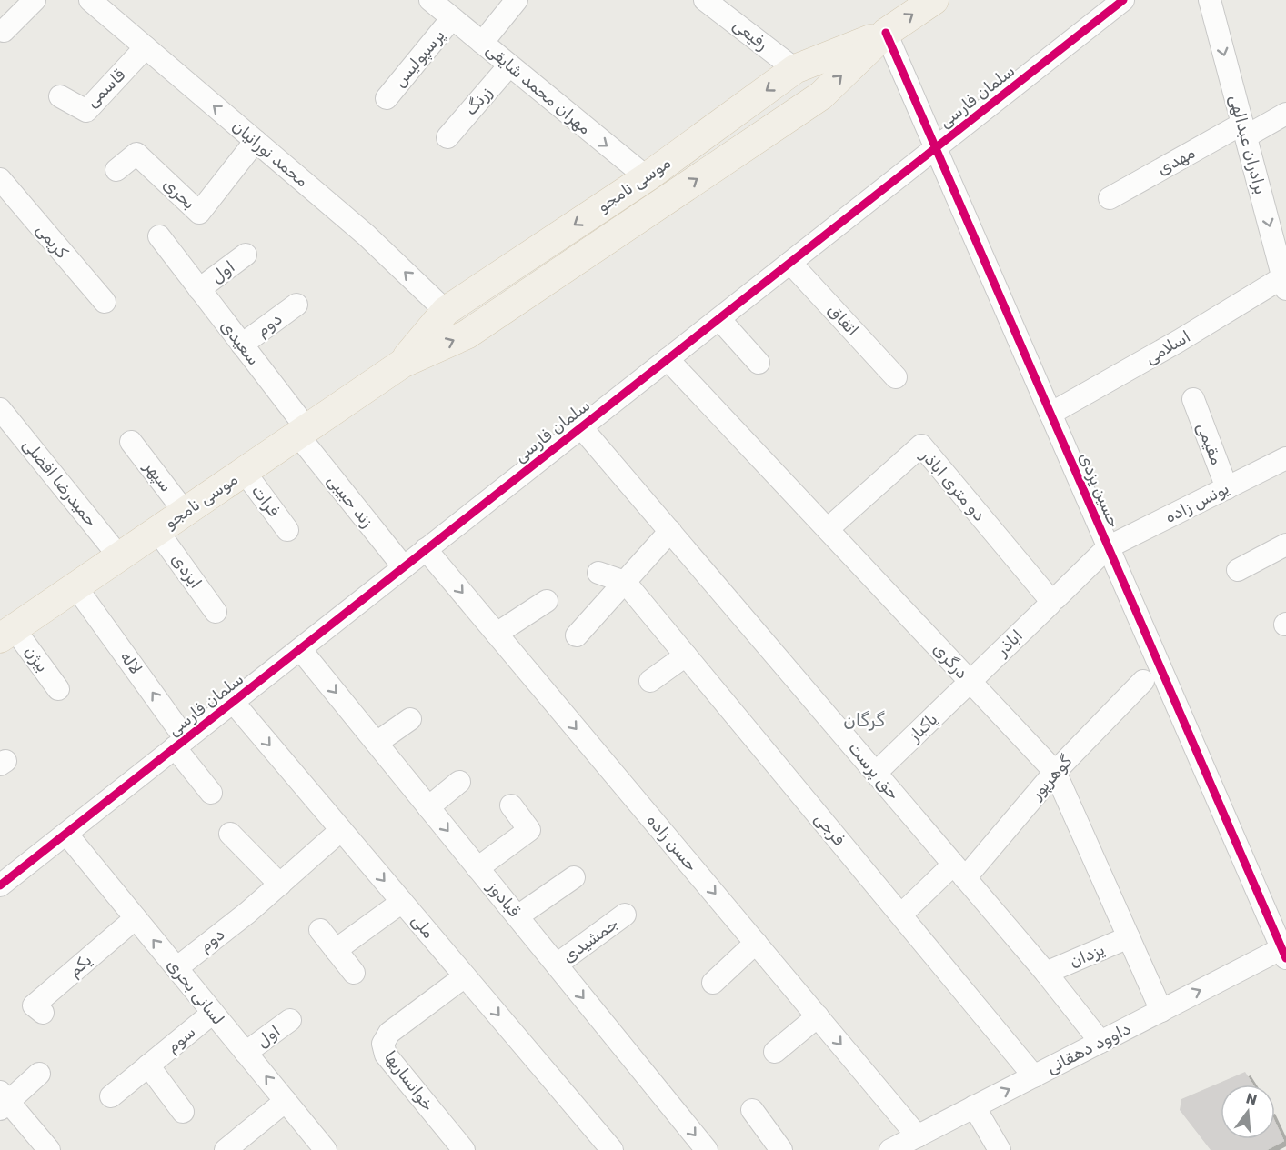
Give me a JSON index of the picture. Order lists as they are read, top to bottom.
{
  "streets": {
    "main road": ["موسی نامجو"],
    "street": [
      "رفیعی",
      "پرسپولیس",
      "قاسمی",
      "مهران محمد شایقی",
      "سلمان فارسی",
      "زرنگ",
      "برادران عبدالهی",
      "محمد نورانیان",
      "مهدی",
      "بحری",
      "کریمی",
      "اول",
      "اتفاق",
      "دوم",
      "سعیدی",
      "اسلامی",
      "مقیمی",
      "سپهر",
      "حمیدرضا افضلی",
      "دو متری اباذر",
      "حسین یزدی",
      "فرات",
      "زند حبیبی",
      "یونس زاده",
      "ایزدی",
      "اباذر",
      "بیژن",
      "درگری",
      "لاله",
      "پاکباز",
      "حق پرست",
      "گوهرپور",
      "فرجی",
      "حسن زاده",
      "قبادوز",
      "ملی",
      "جمشیدی",
      "یزدان",
      "یکم",
      "لسانی بحری",
      "سوم",
      "داوود دهقانی",
      "خوانساریها"
    ]
  },
  "crossings": [
    ["رفیعی", "موسی نامجو"],
    ["پرسپولیس", "مهران محمد شایقی"],
    ["قاسمی", "محمد نورانیان"],
    ["مهران محمد شایقی", "زرنگ"],
    ["مهران محمد شایقی", "موسی نامجو"],
    ["سلمان فارسی", "اتفاق"],
    ["سلمان فارسی", "حسین یزدی"],
    ["سلمان فارسی", "زند حبیبی"],
    ["سلمان فارسی", "درگری"],
    ["سلمان فارسی", "لاله"],
    ["سلمان فارسی", "حق پرست"],
    ["سلمان فارسی", "حسن زاده"],
    ["سلمان فارسی", "قبادوز"],
    ["سلمان فارسی", "ملی"],
    ["سلمان فارسی", "لسانی بحری"],
    ["برادران عبدالهی", "مهدی"],
    ["برادران عبدالهی", "اسلامی"],
    ["محمد نورانیان", "موسی نامجو"],
    ["محمد نورانیان", "بحری"],
    ["موسی نامجو", "سعیدی"],
    ["موسی نامجو", "سپهر"],
    ["موسی نامجو", "حمیدرضا افضلی"],
    ["موسی نامجو", "حسین یزدی"],
    ["موسی نامجو", "فرات"],
    ["موسی نامجو", "زند حبیبی"],
    ["موسی نامجو", "ایزدی"],
    ["موسی نامجو", "بیژن"],
    ["موسی نامجو", "لاله"],
    ["اول", "سعیدی"],
    ["اول", "لسانی بحری"],
    ["دوم", "سعیدی"],
    ["دوم", "لسانی بحری"],
    ["سعیدی", "زند حبیبی"],
    ["اسلامی", "حسین یزدی"],
    ["مقیمی", "یونس زاده"],
    ["دو متری اباذر", "اباذر"],
    ["دو متری اباذر", "درگری"],
    ["حسین یزدی", "یونس زاده"],
    ["حسین یزدی", "اباذر"],
    ["حسین یزدی", "داوود دهقانی"],
    ["یونس زاده", "اباذر"],
    ["اباذر", "درگری"],
    ["اباذر", "پاکباز"],
    ["درگری", "پاکباز"],
    ["درگری", "گوهرپور"],
    ["درگری", "یزدان"],
    ["درگری", "داوود دهقانی"],
    ["پاکباز", "حق پرست"],
    ["حق پرست", "گوهرپور"],
    ["حق پرست", "یزدان"],
    ["حق پرست", "داوود دهقانی"],
    ["گوهرپور", "فرجی"],
    ["فرجی", "داوود دهقانی"],
    ["حسن زاده", "داوود دهقانی"],
    ["قبادوز", "جمشیدی"],
    ["ملی", "خوانساریها"],
    ["یکم", "لسانی بحری"],
    ["لسانی بحری", "سوم"]
  ],
  "one_way": [
    "مهران محمد شایقی",
    "برادران عبدالهی",
    "محمد نورانیان",
    "لاله",
    "حسن زاده",
    "قبادوز",
    "ملی",
    "داوود دهقانی"
  ],
  "districts": ["گرگان"],
  "north": "top"
}
